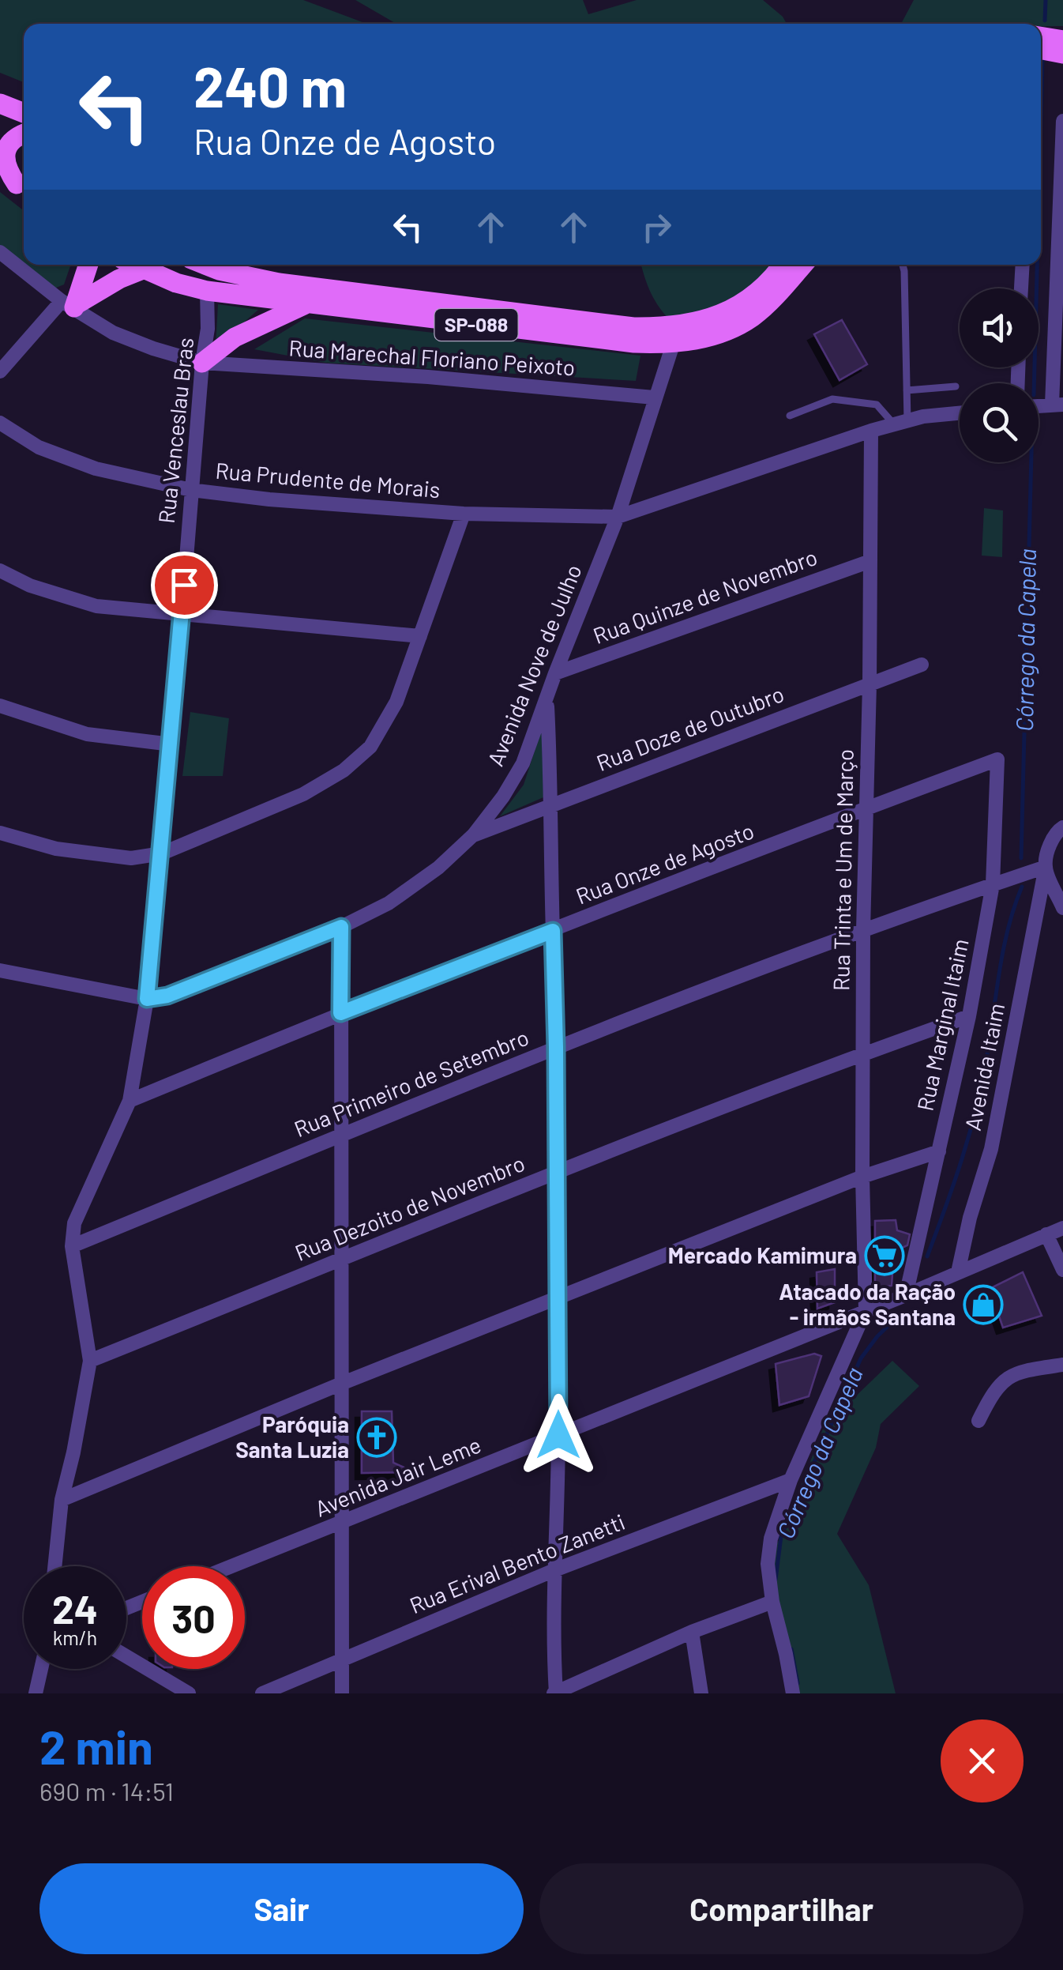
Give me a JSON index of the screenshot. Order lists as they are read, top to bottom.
{
  "streets": {
    "main road": ["SP-088"],
    "street": [
      "Rua Marechal Floriano Peixoto",
      "Rua Venceslau Bras",
      "Rua Prudente de Morais",
      "Rua Quinze de Novembro",
      "Avenida Nove de Julho",
      "Rua Doze de Outubro",
      "Rua Onze de Agosto",
      "Rua Trinta e Um de Março",
      "Rua Marginal Itaim",
      "Avenida Itaim",
      "Rua Primeiro de Setembro",
      "Rua Dezoito de Novembro",
      "Avenida Jair Leme",
      "Rua Erival Bento Zanetti"
    ]
  },
  "crossings": [
    ["SP-088", "Rua Venceslau Bras"],
    ["SP-088", "Avenida Nove de Julho"],
    ["Rua Marechal Floriano Peixoto", "Rua Venceslau Bras"],
    ["Rua Marechal Floriano Peixoto", "Avenida Nove de Julho"],
    ["Rua Venceslau Bras", "Rua Prudente de Morais"],
    ["Rua Venceslau Bras", "Avenida Nove de Julho"],
    ["Rua Prudente de Morais", "Avenida Nove de Julho"],
    ["Rua Prudente de Morais", "Rua Trinta e Um de Março"],
    ["Rua Quinze de Novembro", "Avenida Nove de Julho"],
    ["Rua Quinze de Novembro", "Rua Trinta e Um de Março"],
    ["Avenida Nove de Julho", "Rua Doze de Outubro"],
    ["Rua Doze de Outubro", "Rua Trinta e Um de Março"],
    ["Rua Onze de Agosto", "Rua Trinta e Um de Março"],
    ["Rua Onze de Agosto", "Rua Marginal Itaim"],
    ["Rua Trinta e Um de Março", "Rua Primeiro de Setembro"],
    ["Rua Trinta e Um de Março", "Rua Dezoito de Novembro"],
    ["Rua Trinta e Um de Março", "Avenida Jair Leme"],
    ["Rua Marginal Itaim", "Rua Primeiro de Setembro"],
    ["Rua Marginal Itaim", "Rua Dezoito de Novembro"],
    ["Rua Marginal Itaim", "Avenida Jair Leme"],
    ["Avenida Itaim", "Rua Primeiro de Setembro"],
    ["Avenida Itaim", "Avenida Jair Leme"]
  ],
  "water": ["Córrego da Capela"],
  "places": {
    "supermarket": ["Mercado Kamimura"],
    "shop": ["Atacado da Ração - irmãos Santana"],
    "church": ["Paróquia Santa Luzia"]
  },
  "page": {
    "turn": ["240 m", "Rua Onze de Agosto"],
    "speed": "24 km/h",
    "limit": "30",
    "heading": ["2 min", "690 m · 14:51"],
    "buttons": ["Sair", "Compartilhar"]
  }
}
